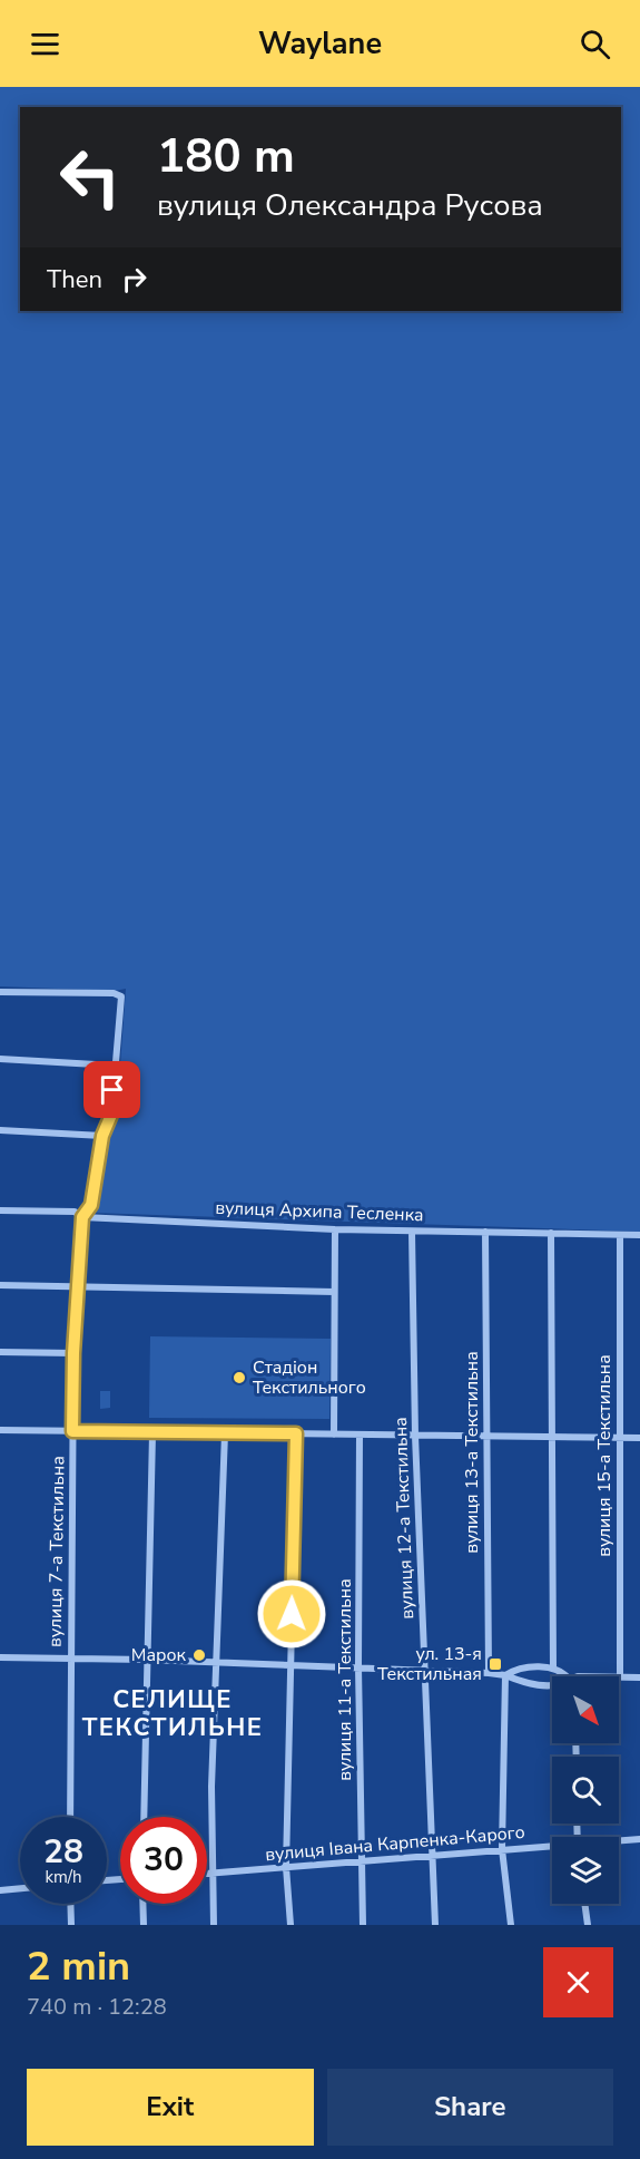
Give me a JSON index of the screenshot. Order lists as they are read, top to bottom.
{
  "streets": {
    "street": [
      "вулиця Архипа Тесленка",
      "вулиця 13-а Текстильна",
      "вулиця 15-а Текстильна",
      "вулиця 12-а Текстильна",
      "вулиця 7-а Текстильна",
      "вулиця 11-а Текстильна",
      "вулиця Івана Карпенка-Карого"
    ]
  },
  "crossings": [
    ["вулиця Архипа Тесленка", "вулиця 13-а Текстильна"],
    ["вулиця Архипа Тесленка", "вулиця 15-а Текстильна"],
    ["вулиця Архипа Тесленка", "вулиця 12-а Текстильна"],
    ["вулиця Архипа Тесленка", "вулиця 7-а Текстильна"],
    ["вулиця 12-а Текстильна", "вулиця Івана Карпенка-Карого"],
    ["вулиця 11-а Текстильна", "вулиця Івана Карпенка-Карого"]
  ],
  "districts": ["СЕЛИЩЕ ТЕКСТИЛЬНЕ"],
  "places": {
    "other": ["Стадіон Текстильного", "Марок"],
    "transit": ["ул. 13-я Текстильная"]
  },
  "north": "bottom right",
  "page": {
    "header": "Waylane",
    "turn": ["180 m", "вулиця Олександра Русова"],
    "then": "Then",
    "speed": "28 km/h",
    "limit": "30",
    "heading": ["2 min", "740 m · 12:28"],
    "buttons": ["Exit", "Share"]
  }
}
